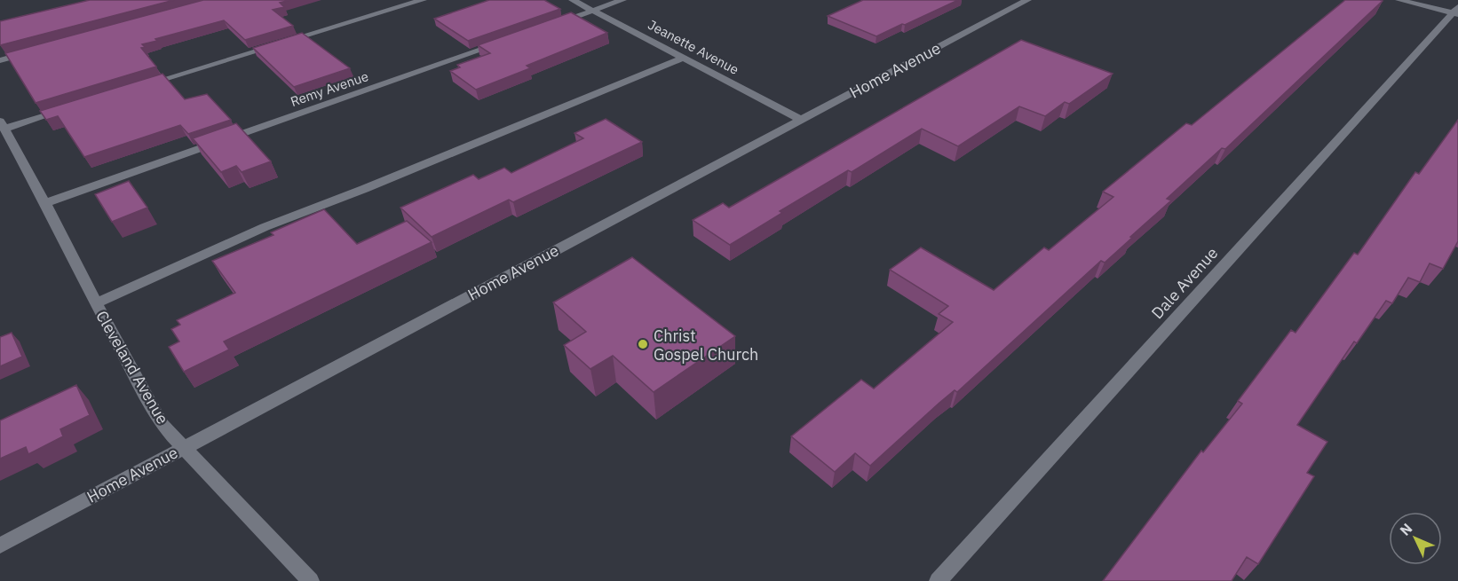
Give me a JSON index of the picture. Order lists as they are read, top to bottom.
{
  "streets": {
    "street": [
      "Jeanette Avenue",
      "Home Avenue",
      "Remy Avenue",
      "Dale Avenue",
      "Cleveland Avenue"
    ]
  },
  "crossings": [
    ["Jeanette Avenue", "Home Avenue"],
    ["Home Avenue", "Cleveland Avenue"],
    ["Remy Avenue", "Cleveland Avenue"]
  ],
  "places": ["Christ Gospel Church"],
  "north": "top left"
}
